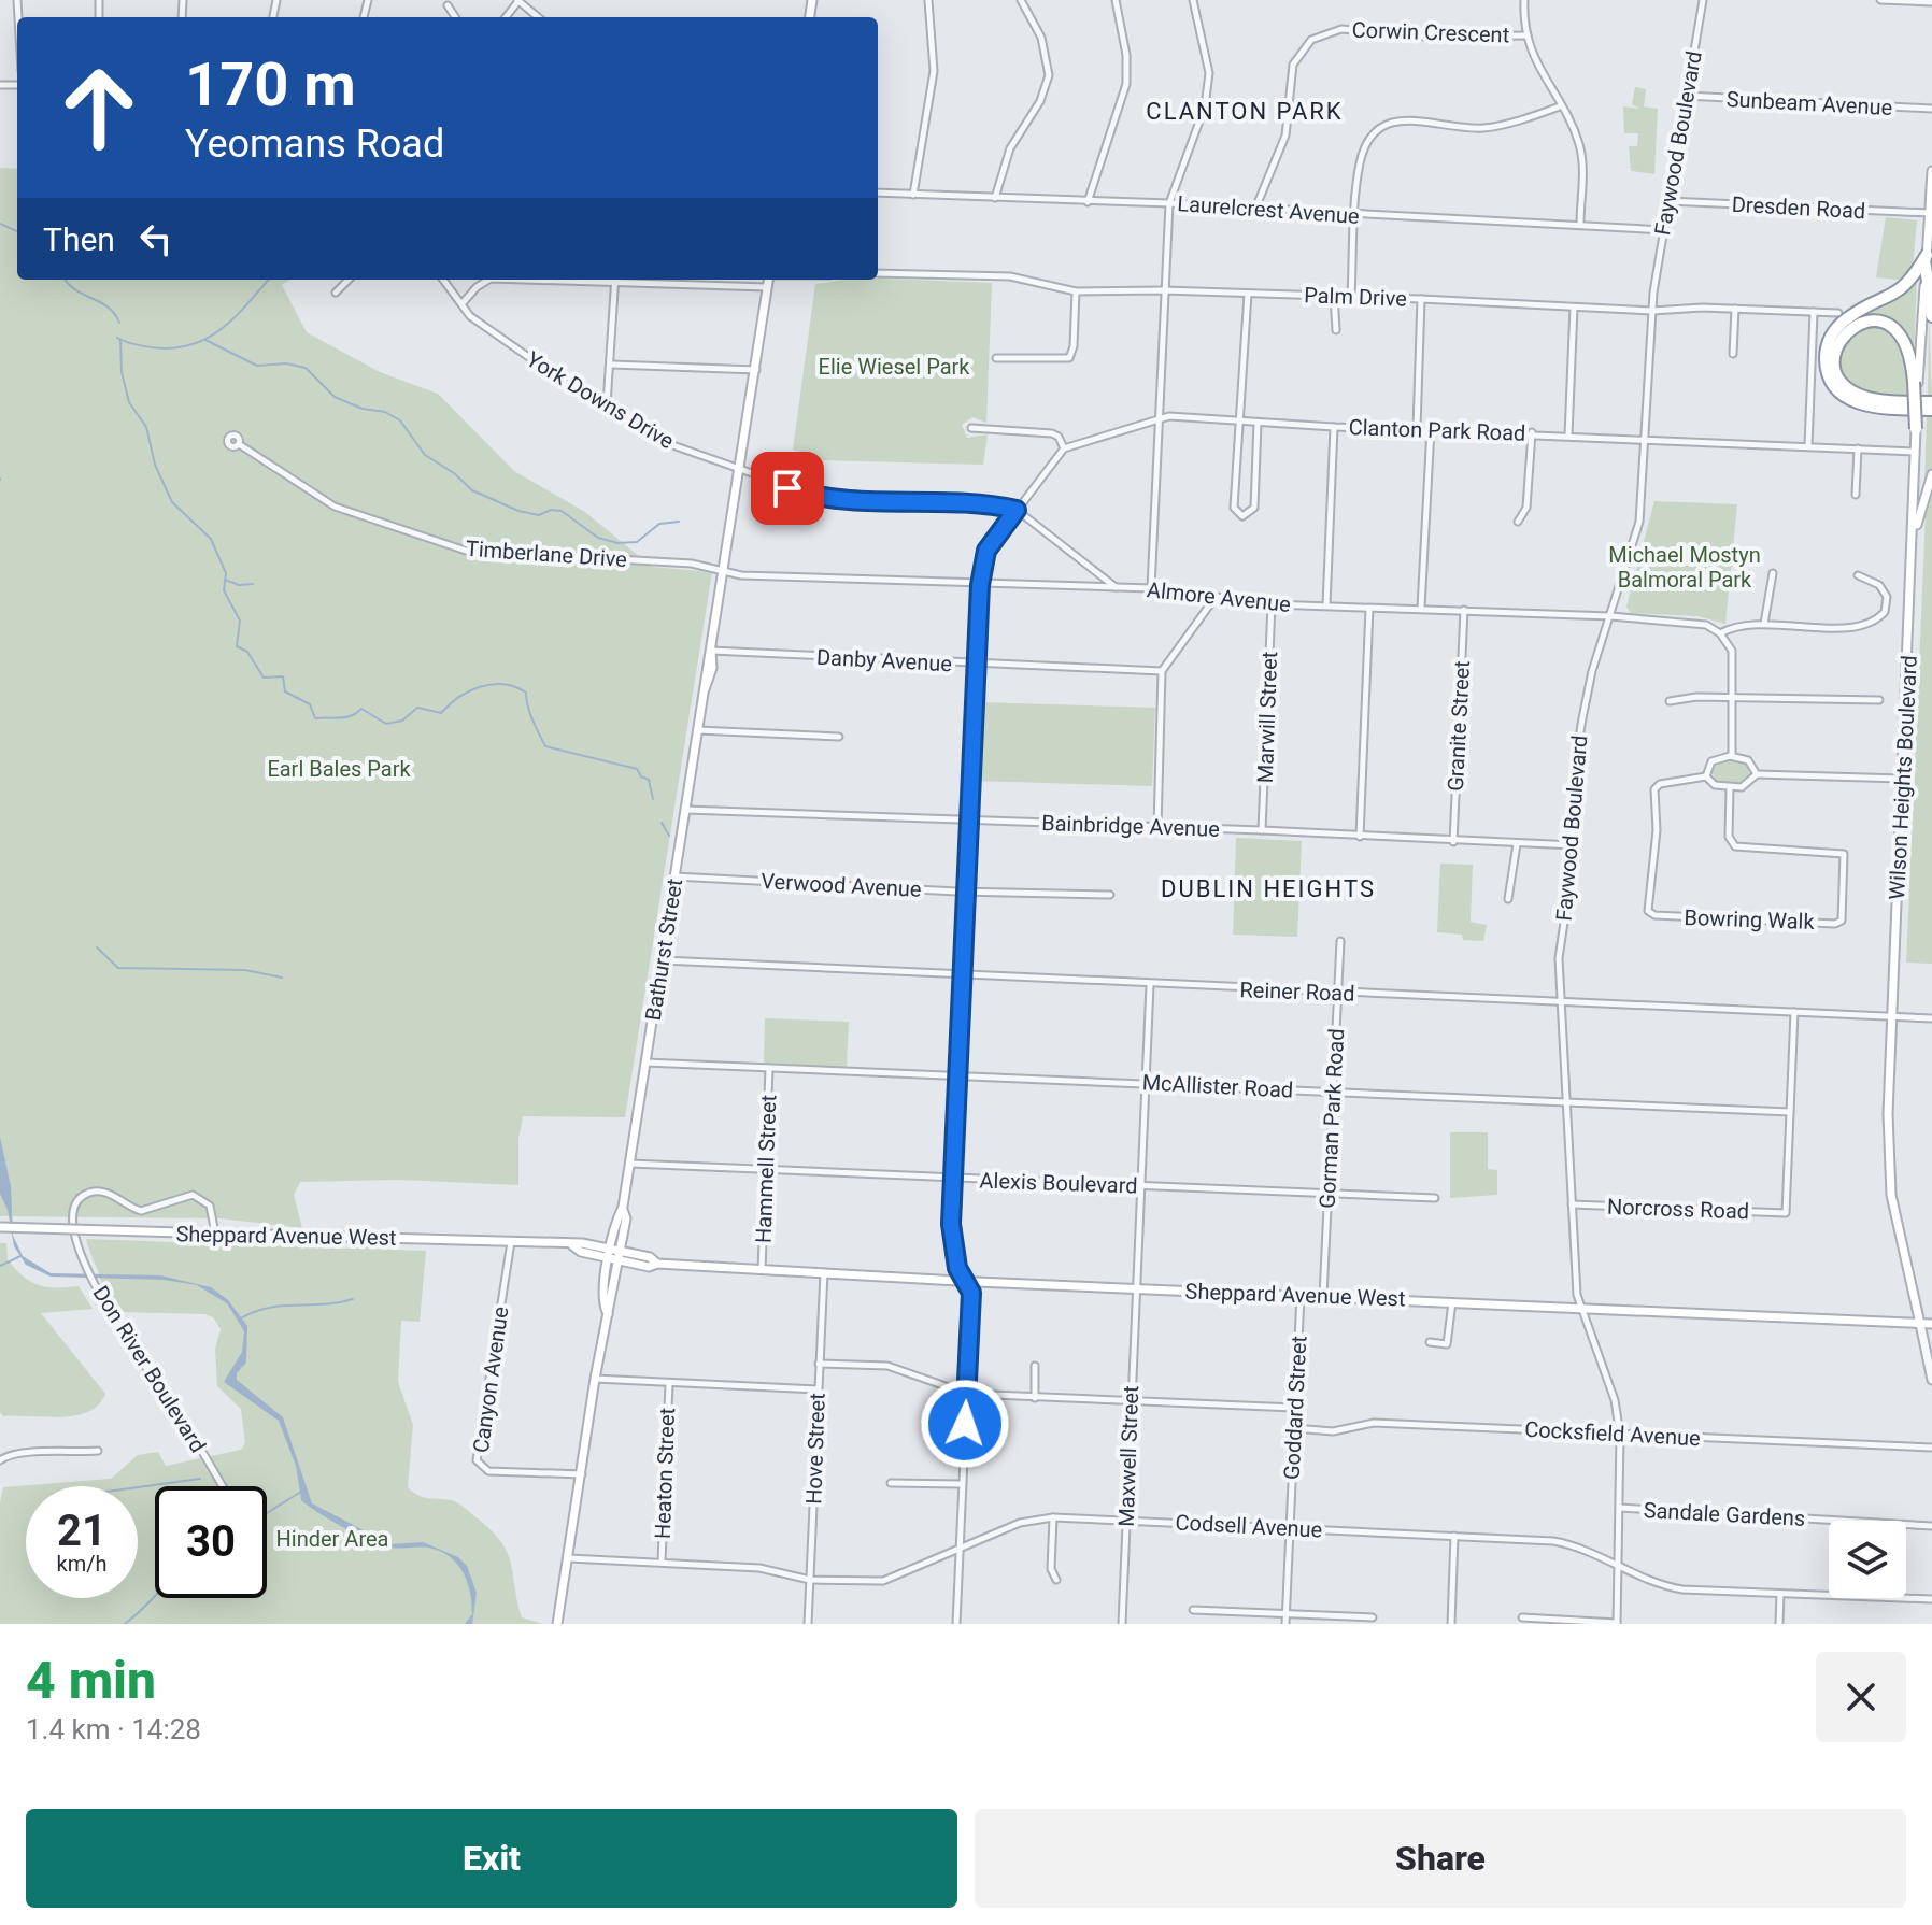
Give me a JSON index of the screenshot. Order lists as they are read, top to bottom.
{
  "streets": {
    "main road": ["Wilson Heights Boulevard", "Bathurst Street", "Sheppard Avenue West"],
    "street": [
      "Corwin Crescent",
      "Sunbeam Avenue",
      "Faywood Boulevard",
      "Dresden Road",
      "Laurelcrest Avenue",
      "Palm Drive",
      "York Downs Drive",
      "Clanton Park Road",
      "Timberlane Drive",
      "Almore Avenue",
      "Danby Avenue",
      "Marwill Street",
      "Granite Street",
      "Bainbridge Avenue",
      "Verwood Avenue",
      "Bowring Walk",
      "Reiner Road",
      "McAllister Road",
      "Gorman Park Road",
      "Hammell Street",
      "Alexis Boulevard",
      "Norcross Road",
      "Don River Boulevard",
      "Canyon Avenue",
      "Goddard Street",
      "Cocksfield Avenue",
      "Hove Street",
      "Maxwell Street",
      "Heaton Street",
      "Sandale Gardens",
      "Codsell Avenue"
    ]
  },
  "crossings": [
    ["Corwin Crescent", "Laurelcrest Avenue"],
    ["Sunbeam Avenue", "Faywood Boulevard"],
    ["Faywood Boulevard", "Dresden Road"],
    ["Faywood Boulevard", "Laurelcrest Avenue"],
    ["Faywood Boulevard", "Palm Drive"],
    ["Faywood Boulevard", "Clanton Park Road"],
    ["Faywood Boulevard", "Almore Avenue"],
    ["Faywood Boulevard", "Bainbridge Avenue"],
    ["Faywood Boulevard", "Reiner Road"],
    ["Faywood Boulevard", "McAllister Road"],
    ["Faywood Boulevard", "Norcross Road"],
    ["Faywood Boulevard", "Sheppard Avenue West"],
    ["Faywood Boulevard", "Cocksfield Avenue"],
    ["Faywood Boulevard", "Sandale Gardens"],
    ["Faywood Boulevard", "Codsell Avenue"],
    ["York Downs Drive", "Bathurst Street"],
    ["Clanton Park Road", "Wilson Heights Boulevard"],
    ["Timberlane Drive", "Almore Avenue"],
    ["Timberlane Drive", "Bathurst Street"],
    ["Almore Avenue", "Marwill Street"],
    ["Almore Avenue", "Granite Street"],
    ["Almore Avenue", "Bathurst Street"],
    ["Danby Avenue", "Bathurst Street"],
    ["Marwill Street", "Bainbridge Avenue"],
    ["Granite Street", "Bainbridge Avenue"],
    ["Wilson Heights Boulevard", "Reiner Road"],
    ["Wilson Heights Boulevard", "Sheppard Avenue West"],
    ["Bainbridge Avenue", "Bathurst Street"],
    ["Verwood Avenue", "Bathurst Street"],
    ["Bathurst Street", "Reiner Road"],
    ["Bathurst Street", "McAllister Road"],
    ["Bathurst Street", "Alexis Boulevard"],
    ["Bathurst Street", "Sheppard Avenue West"],
    ["Bathurst Street", "Canyon Avenue"],
    ["Bathurst Street", "Codsell Avenue"],
    ["Reiner Road", "Gorman Park Road"],
    ["Reiner Road", "Maxwell Street"],
    ["McAllister Road", "Gorman Park Road"],
    ["McAllister Road", "Hammell Street"],
    ["McAllister Road", "Norcross Road"],
    ["McAllister Road", "Maxwell Street"],
    ["Gorman Park Road", "Alexis Boulevard"],
    ["Gorman Park Road", "Sheppard Avenue West"],
    ["Hammell Street", "Alexis Boulevard"],
    ["Hammell Street", "Sheppard Avenue West"],
    ["Alexis Boulevard", "Maxwell Street"],
    ["Sheppard Avenue West", "Don River Boulevard"],
    ["Sheppard Avenue West", "Canyon Avenue"],
    ["Sheppard Avenue West", "Goddard Street"],
    ["Sheppard Avenue West", "Hove Street"],
    ["Sheppard Avenue West", "Maxwell Street"],
    ["Goddard Street", "Cocksfield Avenue"],
    ["Goddard Street", "Codsell Avenue"],
    ["Hove Street", "Codsell Avenue"],
    ["Maxwell Street", "Codsell Avenue"],
    ["Heaton Street", "Codsell Avenue"]
  ],
  "districts": ["CLANTON PARK", "DUBLIN HEIGHTS"],
  "parks": [
    "Elie Wiesel Park",
    "Michael Mostyn Balmoral Park",
    "Earl Bales Park",
    "Hinder Area"
  ],
  "page": {
    "turn": ["170 m", "Yeomans Road"],
    "then": "Then",
    "speed": "21 km/h",
    "limit": "30",
    "heading": ["4 min", "1.4 km · 14:28"],
    "buttons": ["Exit", "Share"]
  }
}
